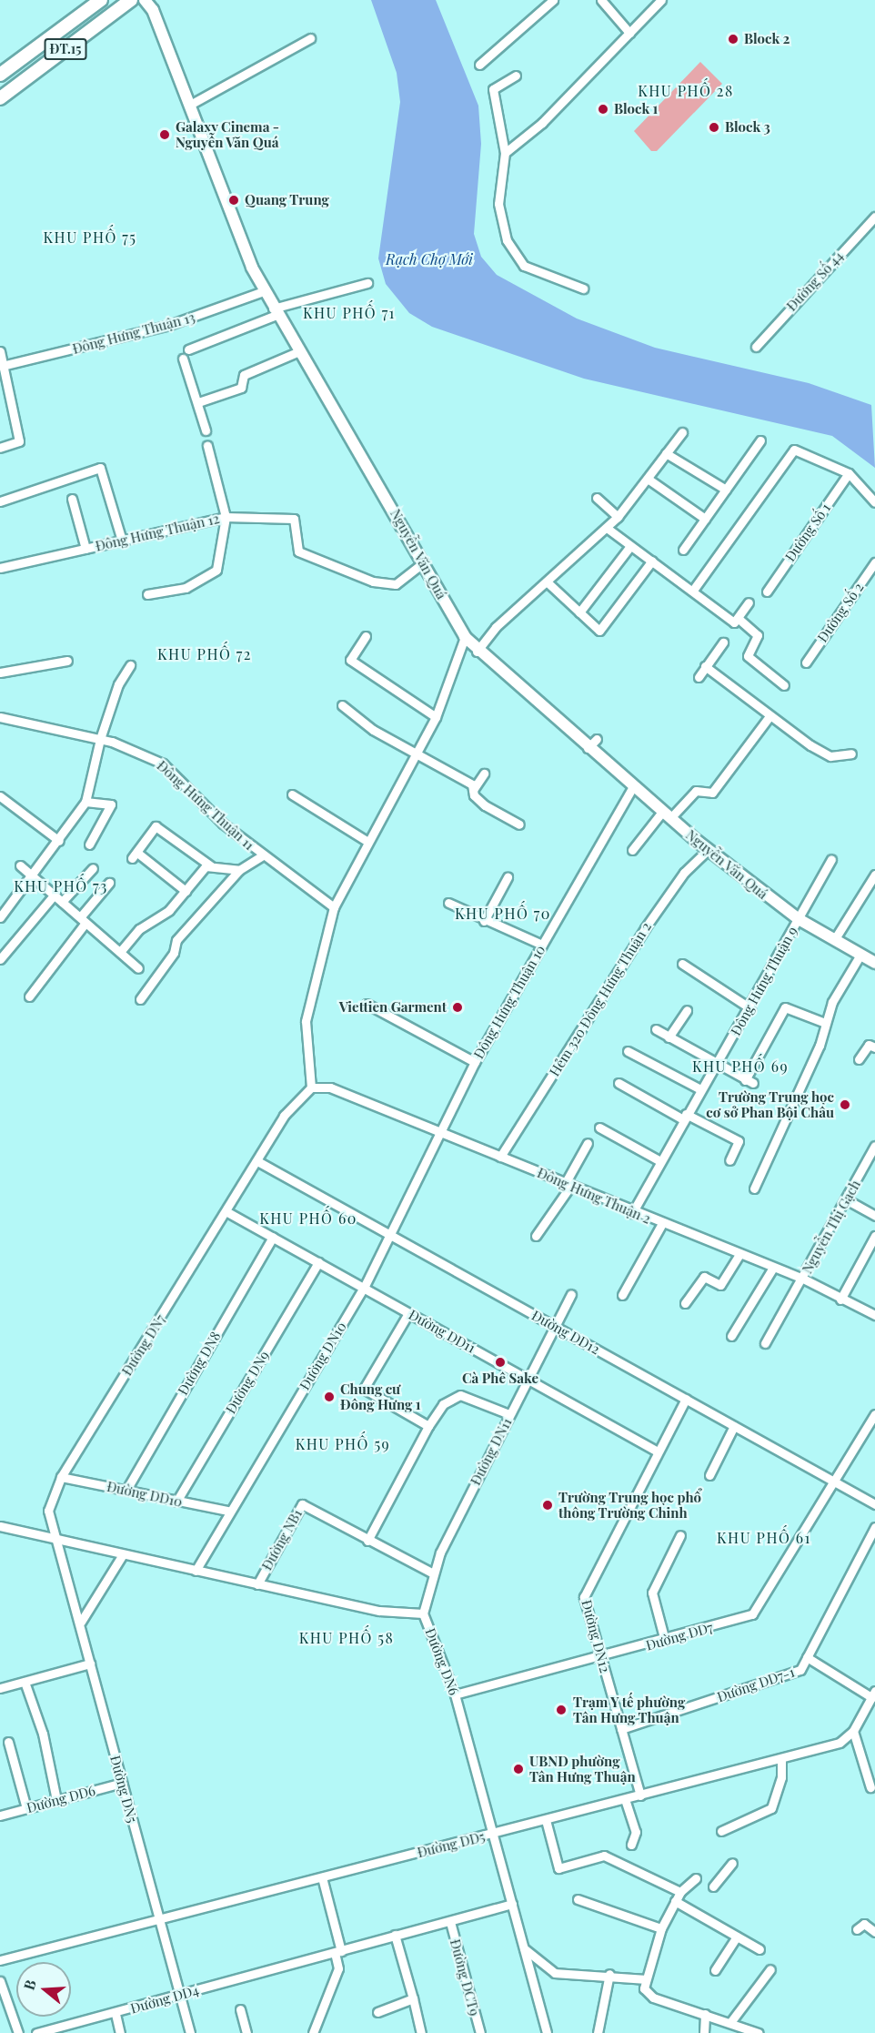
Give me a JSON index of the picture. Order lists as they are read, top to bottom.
{
  "streets": {
    "main road": ["ĐT.15", "Nguyễn Văn Quá"],
    "street": [
      "Đường Số 44",
      "Đông Hưng Thuận 13",
      "Đông Hưng Thuận 12",
      "Đường Số 1",
      "Đường Số 2",
      "Đông Hưng Thuận 11",
      "Đông Hưng Thuận 9",
      "Hẻm 320 Đông Hưng Thuận 2",
      "Đông Hưng Thuận 10",
      "Đông Hưng Thuận 2",
      "Nguyễn Thị Gạch",
      "Đường DD11",
      "Đường DD12",
      "Đường DN7",
      "Đường DN10",
      "Đường DN8",
      "Đường DN9",
      "Đường DN11",
      "Đường DD10",
      "Đường NB1",
      "Đường DN12",
      "Đường DD7",
      "Đường DN6",
      "Đường DD7-1",
      "Đường DN5",
      "Đường DD6",
      "Đường DD5",
      "Đường DCT9",
      "Đường DD4"
    ]
  },
  "crossings": [
    ["Đông Hưng Thuận 13", "Nguyễn Văn Quá"],
    ["Đông Hưng Thuận 12", "Nguyễn Văn Quá"],
    ["Nguyễn Văn Quá", "Đông Hưng Thuận 9"],
    ["Nguyễn Văn Quá", "Hẻm 320 Đông Hưng Thuận 2"],
    ["Nguyễn Văn Quá", "Đông Hưng Thuận 10"],
    ["Đông Hưng Thuận 9", "Đông Hưng Thuận 2"],
    ["Hẻm 320 Đông Hưng Thuận 2", "Đông Hưng Thuận 2"],
    ["Đông Hưng Thuận 10", "Đông Hưng Thuận 2"],
    ["Đông Hưng Thuận 10", "Đường DN10"],
    ["Đông Hưng Thuận 2", "Nguyễn Thị Gạch"],
    ["Đông Hưng Thuận 2", "Đường DN7"],
    ["Đông Hưng Thuận 2", "Đường DN10"],
    ["Đường DD11", "Đường DN7"],
    ["Đường DD11", "Đường DN10"],
    ["Đường DD11", "Đường DN8"],
    ["Đường DD11", "Đường DN9"],
    ["Đường DD11", "Đường DN11"],
    ["Đường DD11", "Đường DN12"],
    ["Đường DD12", "Đường DN7"],
    ["Đường DD12", "Đường DN10"],
    ["Đường DD12", "Đường DN11"],
    ["Đường DD12", "Đường DN12"],
    ["Đường DD12", "Đường DD7"],
    ["Đường DN7", "Đường DD10"],
    ["Đường DN7", "Đường DN6"],
    ["Đường DN7", "Đường DN5"],
    ["Đường DN10", "Đường DD10"],
    ["Đường DN10", "Đường DN6"],
    ["Đường DN8", "Đường DD10"],
    ["Đường DN9", "Đường DD10"],
    ["Đường DN11", "Đường DN6"],
    ["Đường NB1", "Đường DN6"],
    ["Đường DN12", "Đường DD7"],
    ["Đường DN12", "Đường DD7-1"],
    ["Đường DN12", "Đường DD5"],
    ["Đường DD7", "Đường DN6"],
    ["Đường DN6", "Đường DD5"],
    ["Đường DN5", "Đường DD6"],
    ["Đường DN5", "Đường DD5"],
    ["Đường DN5", "Đường DD4"]
  ],
  "districts": [
    "KHU PHỐ 28",
    "KHU PHỐ 75",
    "KHU PHỐ 71",
    "KHU PHỐ 72",
    "KHU PHỐ 73",
    "KHU PHỐ 70",
    "KHU PHỐ 69",
    "KHU PHỐ 60",
    "KHU PHỐ 59",
    "KHU PHỐ 61",
    "KHU PHỐ 58"
  ],
  "water": ["Rạch Chợ Mới"],
  "places": [
    "Block 2",
    "Block 1",
    "Block 3",
    "Galaxy Cinema - Nguyễn Văn Quá",
    "Quang Trung",
    "Viettien Garment",
    "Trường Trung học cơ sở Phan Bội Châu",
    "Cà Phê Sake",
    "Chung cư Đông Hưng 1",
    "Trường Trung học phổ thông Trường Chinh",
    "Trạm Y tế phường Tân Hưng Thuận",
    "UBND phường Tân Hưng Thuận"
  ],
  "north": "left"
}
